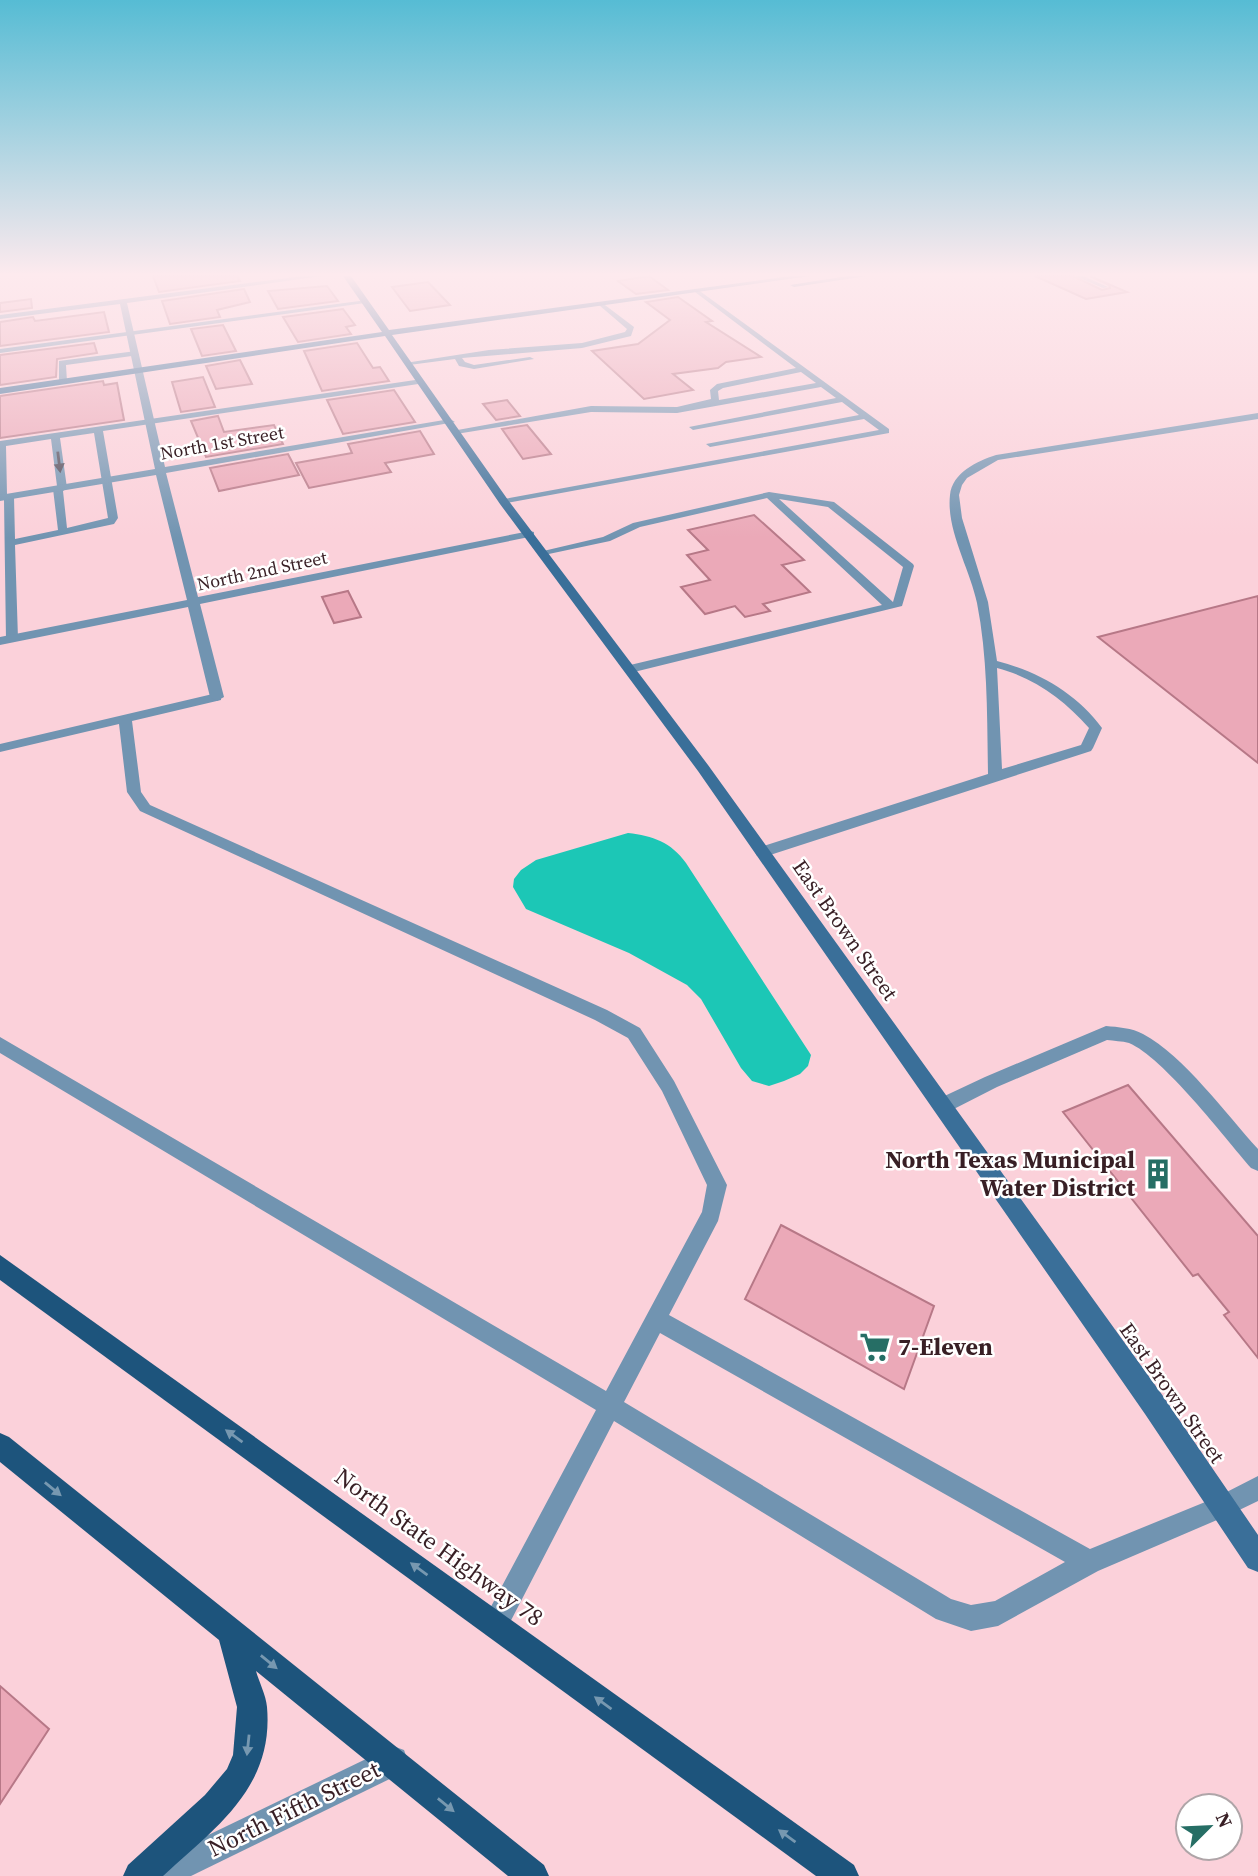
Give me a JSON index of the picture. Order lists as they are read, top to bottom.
{
  "streets": {
    "main road": ["East Brown Street", "North State Highway 78"],
    "street": ["North 1st Street", "North 2nd Street", "North Fifth Street"]
  },
  "crossings": [
    ["North 1st Street", "East Brown Street"],
    ["North 2nd Street", "East Brown Street"]
  ],
  "one_way": ["North State Highway 78"],
  "places": {
    "building": ["North Texas Municipal Water District"],
    "supermarket": ["7-Eleven"]
  },
  "north": "top right"
}
